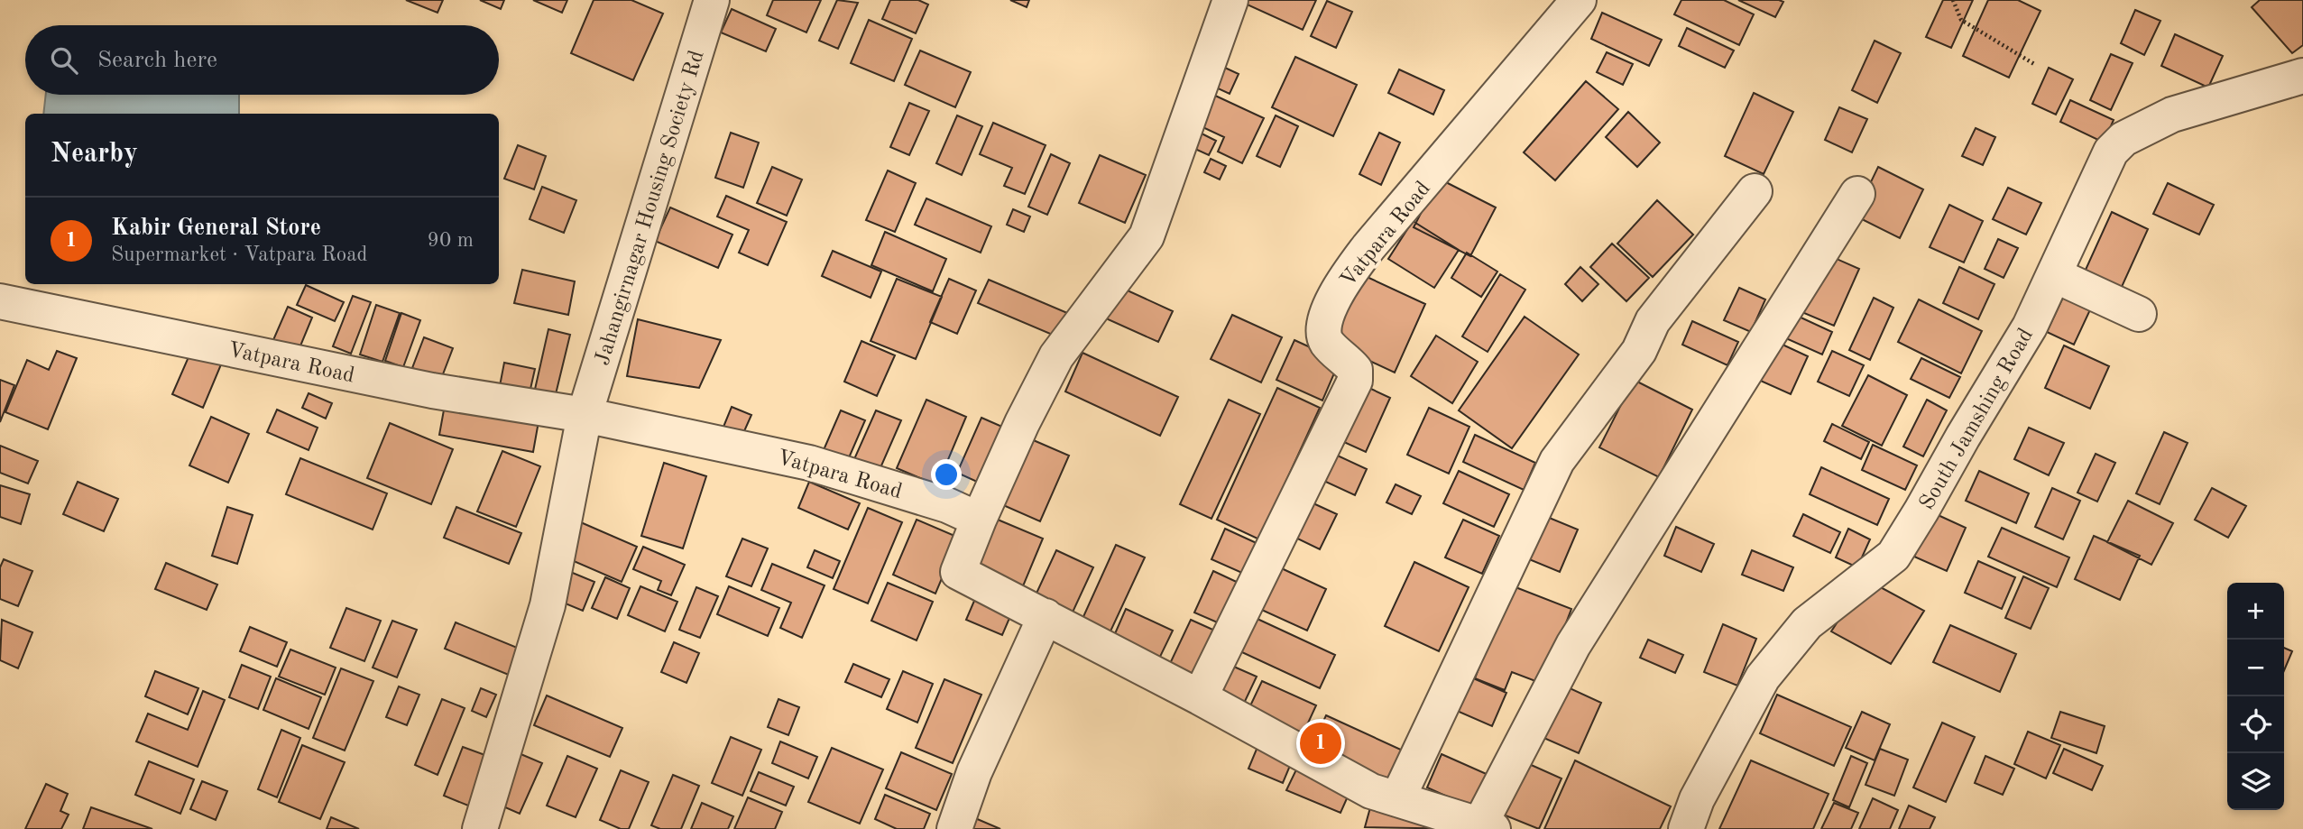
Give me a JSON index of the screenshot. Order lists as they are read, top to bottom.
{
  "streets": {
    "street": ["Jahangirnagar Housing Society Rd", "Vatpara Road", "South Jamshing Road"]
  },
  "crossings": [
    ["Jahangirnagar Housing Society Rd", "Vatpara Road"]
  ],
  "page": {
    "search": "Search here",
    "heading": "Nearby",
    "list": [
      {
        "mark": "1",
        "name": "Kabir General Store",
        "note": "Supermarket · Vatpara Road",
        "value": "90 m"
      }
    ],
    "map_buttons": ["+", "−"],
    "pins": "1"
  }
}
